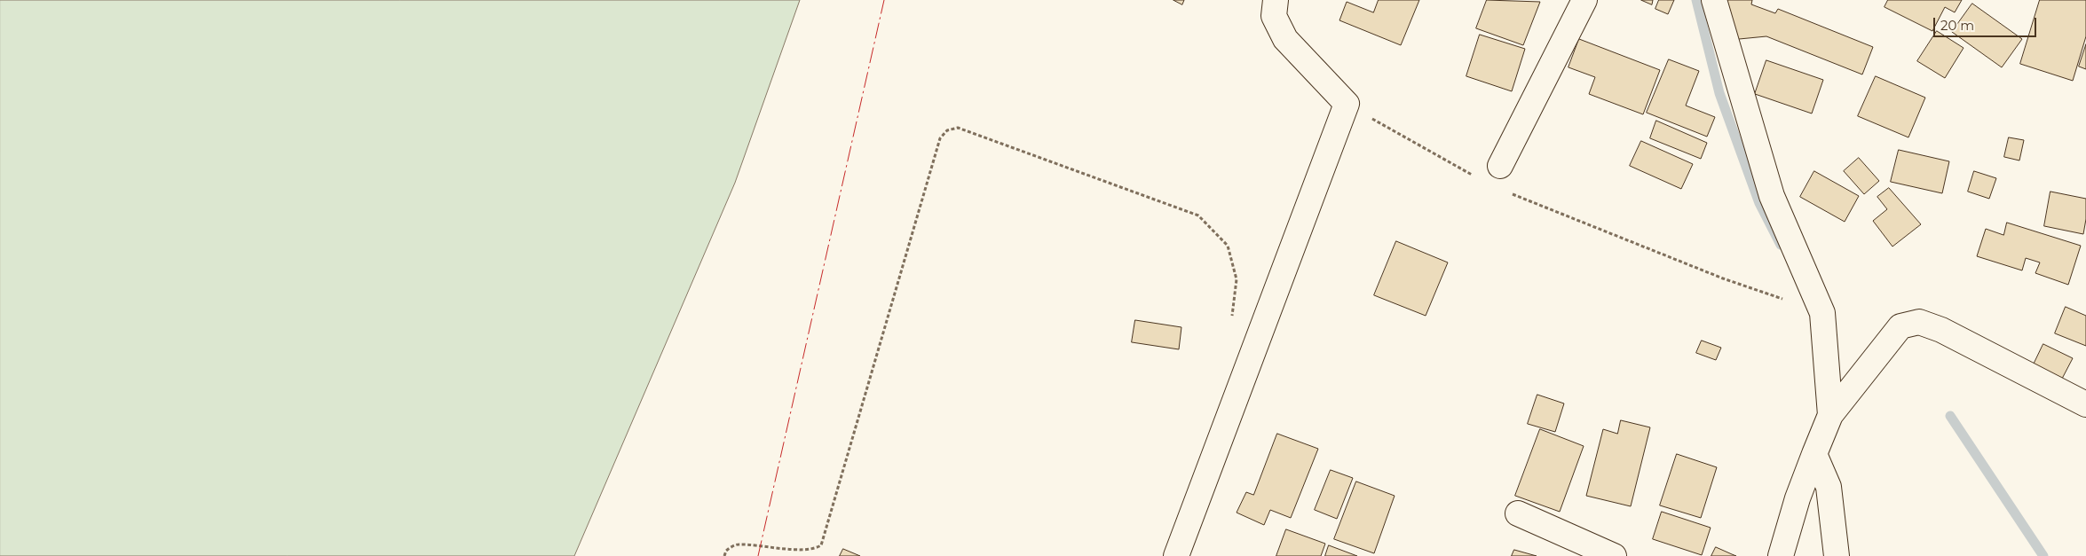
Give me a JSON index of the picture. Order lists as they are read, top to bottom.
{
  "scale_bar": "20 m"
}
